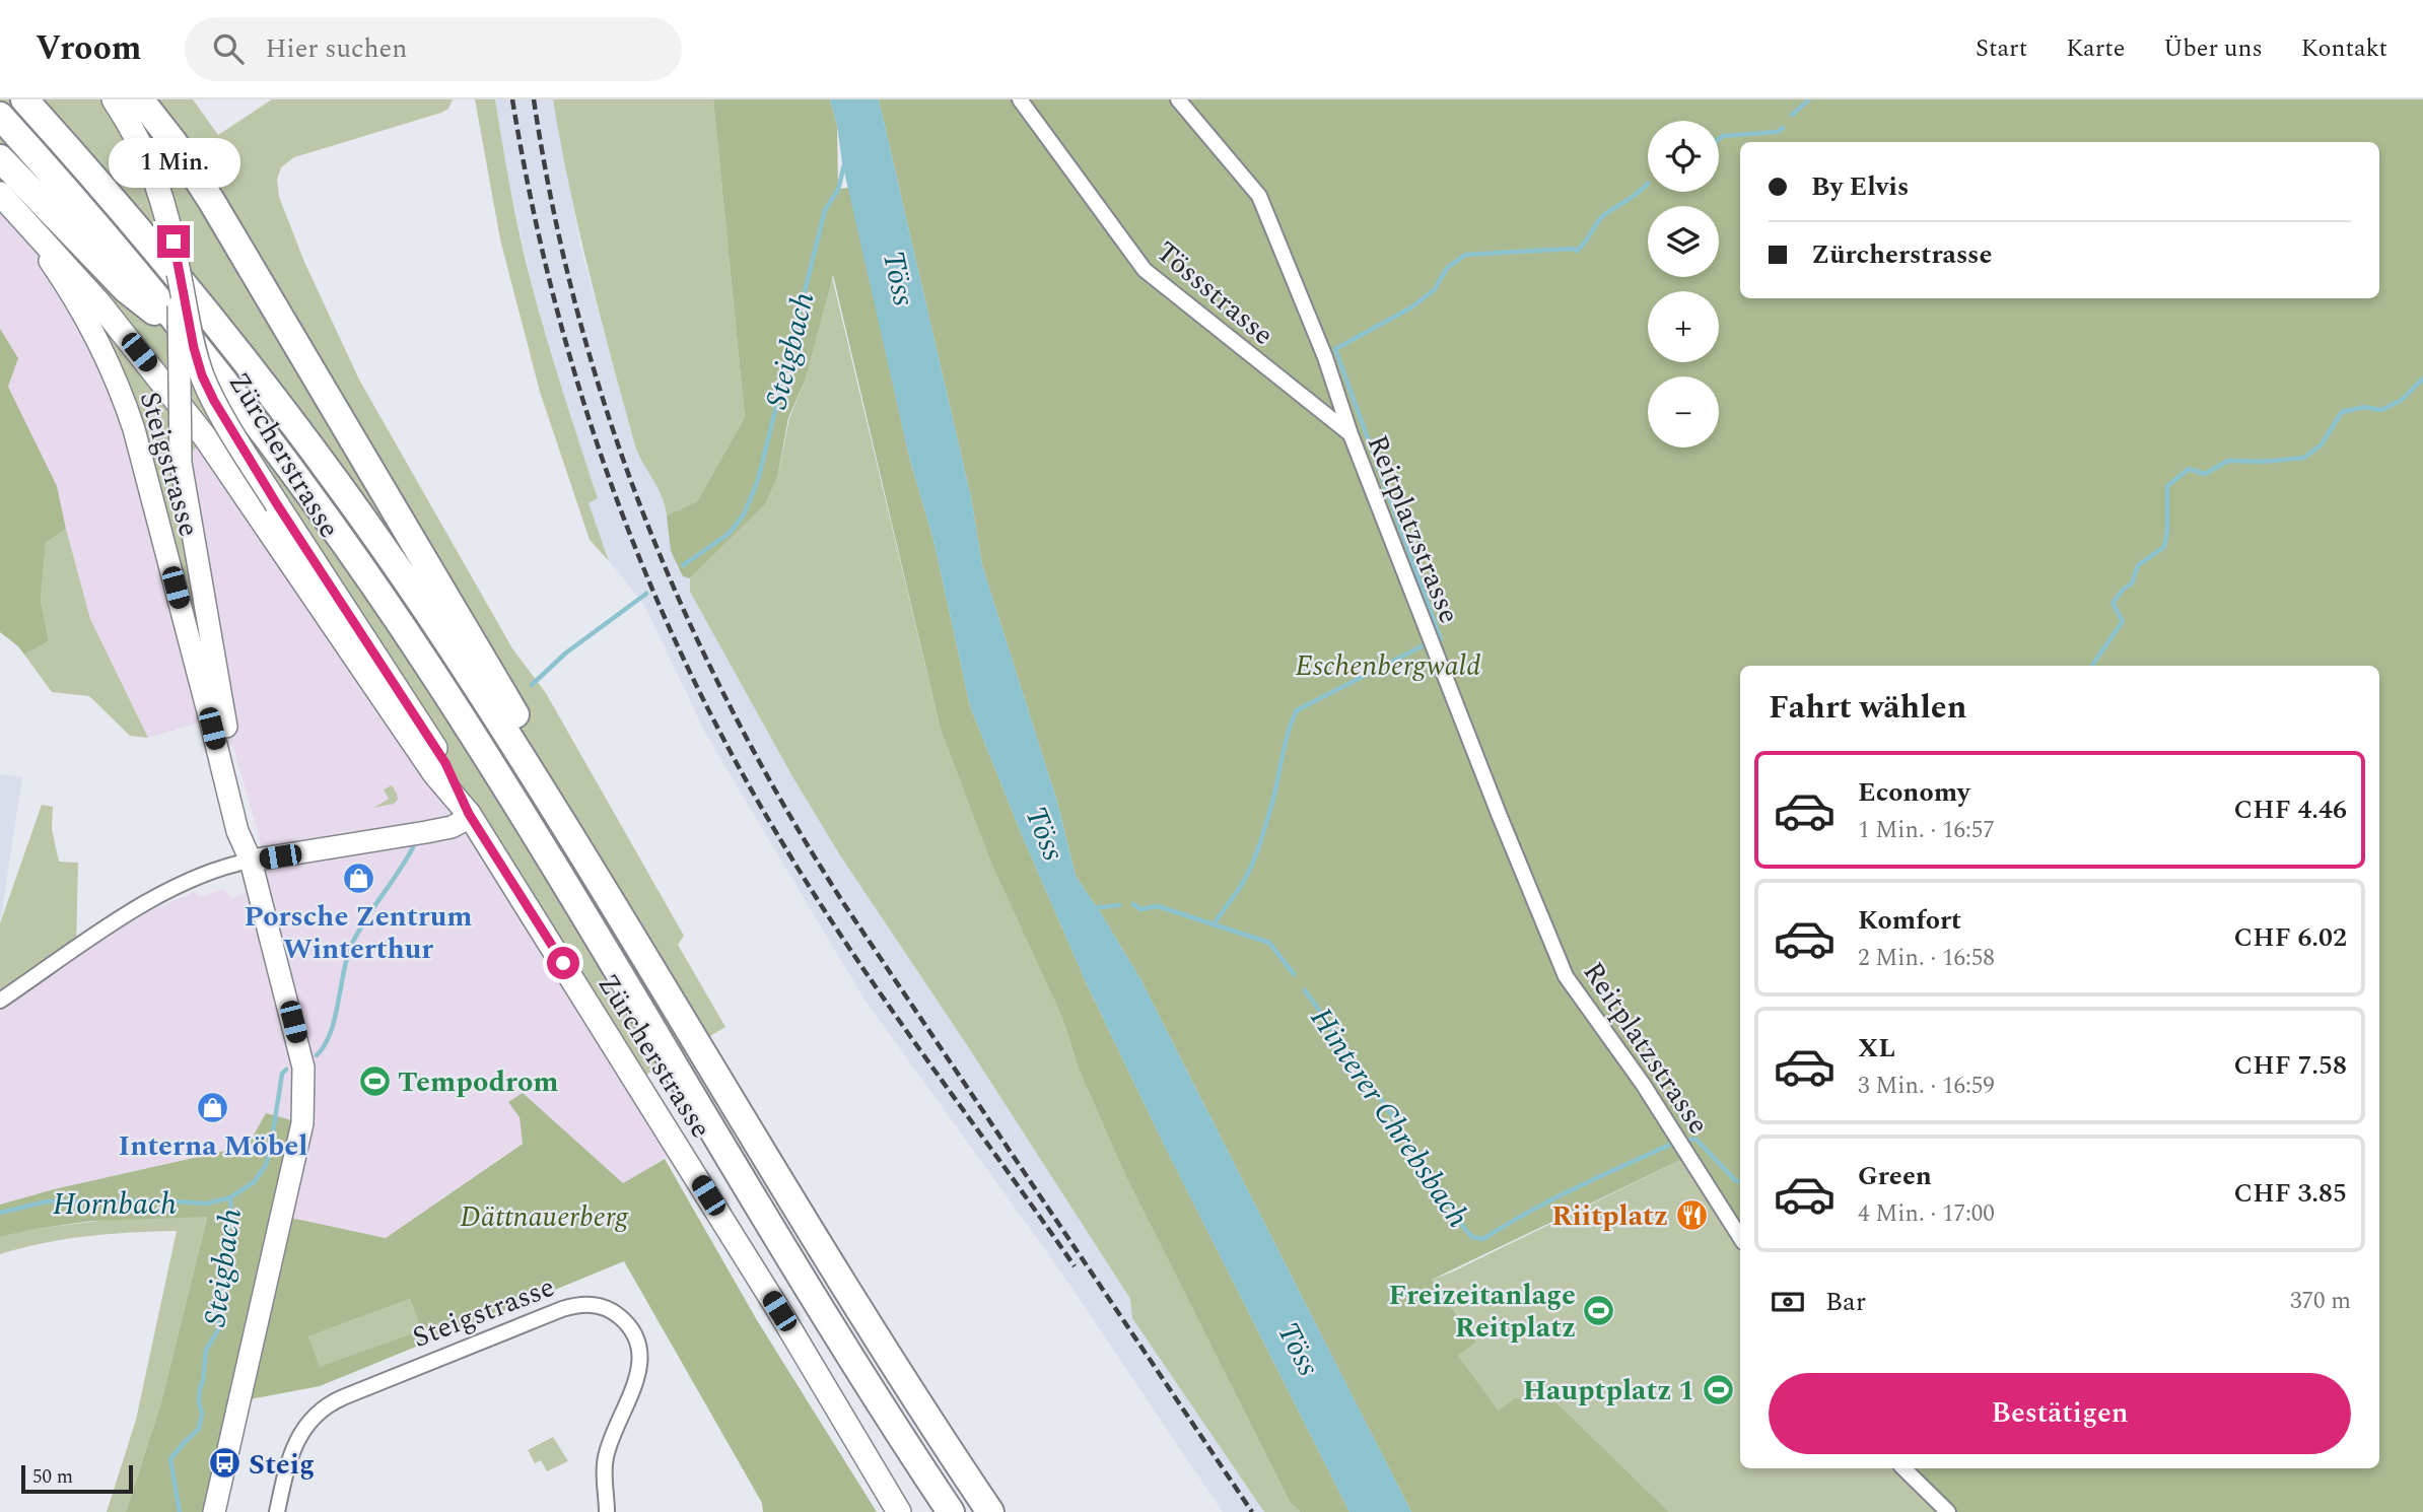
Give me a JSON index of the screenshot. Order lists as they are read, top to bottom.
{
  "streets": {
    "main road": ["Zürcherstrasse", "Steigstrasse"],
    "street": ["Tössstrasse", "Reitplatzstrasse"]
  },
  "crossings": [
    ["Tössstrasse", "Reitplatzstrasse"],
    ["Zürcherstrasse", "Steigstrasse"]
  ],
  "water": [
    "Töss",
    "Steigbach",
    "Hinterer Chrebsbach",
    "Hornbach"
  ],
  "parks": ["Eschenbergwald", "Dättnauerberg"],
  "places": {
    "shop": ["Porsche Zentrum Winterthur", "Interna Möbel"],
    "sports": ["Tempodrom", "Freizeitanlage Reitplatz", "Hauptplatz 1"],
    "restaurant": ["Riitplatz"],
    "bus stop": ["Steig"]
  },
  "scale_bar": "50 m",
  "page": {
    "header": "Vroom",
    "search": "Hier suchen",
    "nav": [
      "Start",
      "Karte",
      "Über uns",
      "Kontakt"
    ],
    "map_buttons": ["+", "−"],
    "bubble": "1 Min.",
    "banner": ["By Elvis", "Zürcherstrasse"],
    "heading": "Fahrt wählen",
    "list": [
      {
        "name": "Economy",
        "note": "1 Min. · 16:57",
        "value": "CHF 4.46"
      },
      {
        "name": "Komfort",
        "note": "2 Min. · 16:58",
        "value": "CHF 6.02"
      },
      {
        "name": "XL",
        "note": "3 Min. · 16:59",
        "value": "CHF 7.58"
      },
      {
        "name": "Green",
        "note": "4 Min. · 17:00",
        "value": "CHF 3.85"
      }
    ],
    "pay": ["Bar", "370 m"],
    "buttons": "Bestätigen",
    "scale": "50 m"
  }
}
